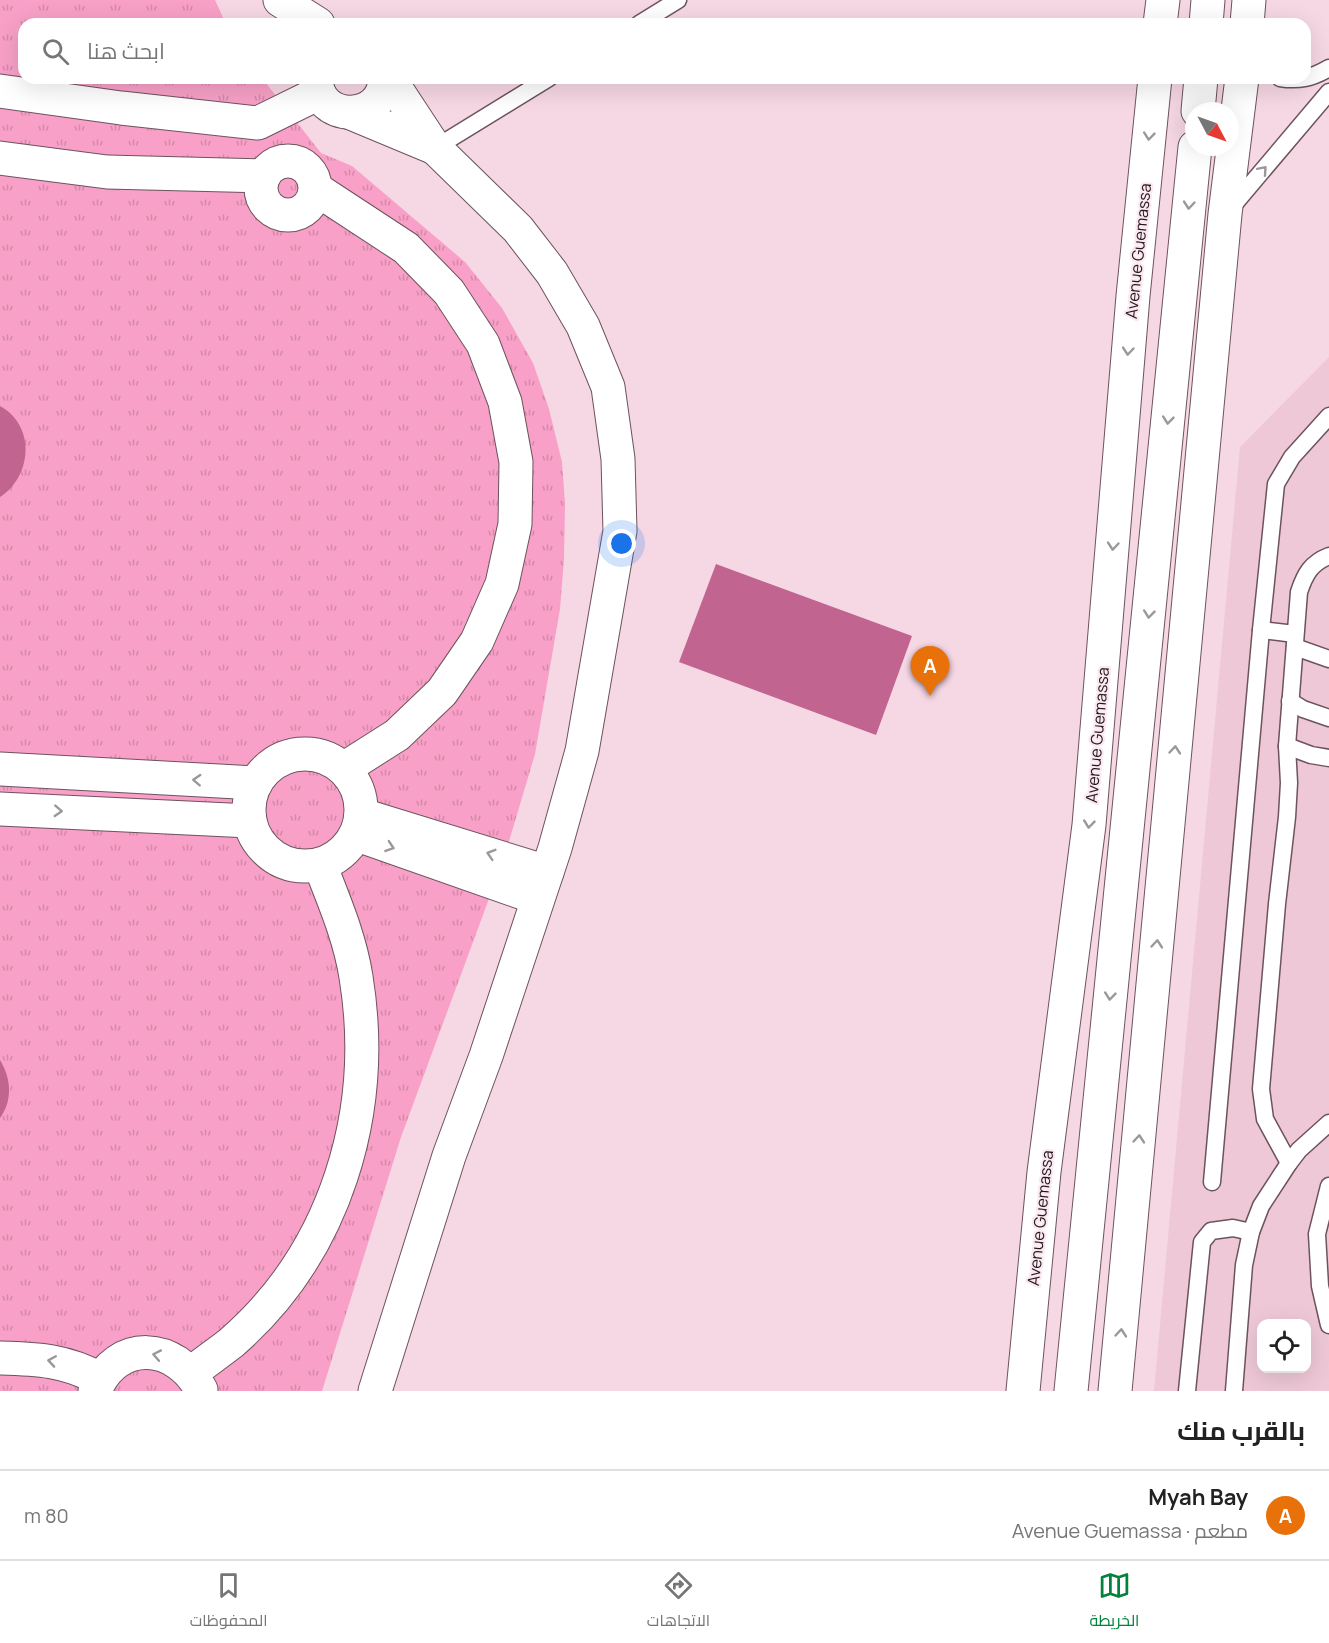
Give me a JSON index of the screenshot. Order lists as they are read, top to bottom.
{
  "streets": {
    "street": ["Avenue Guemassa"]
  },
  "north": "bottom right",
  "page": {
    "search": "ابحث هنا",
    "pins": "A",
    "heading": "بالقرب منك",
    "list": [
      {
        "mark": "A",
        "name": "Myah Bay",
        "note": "مطعم · Avenue Guemassa",
        "value": "80 m"
      }
    ],
    "nav": ["الخريطة", "الاتجاهات", "المحفوظات"]
  }
}
